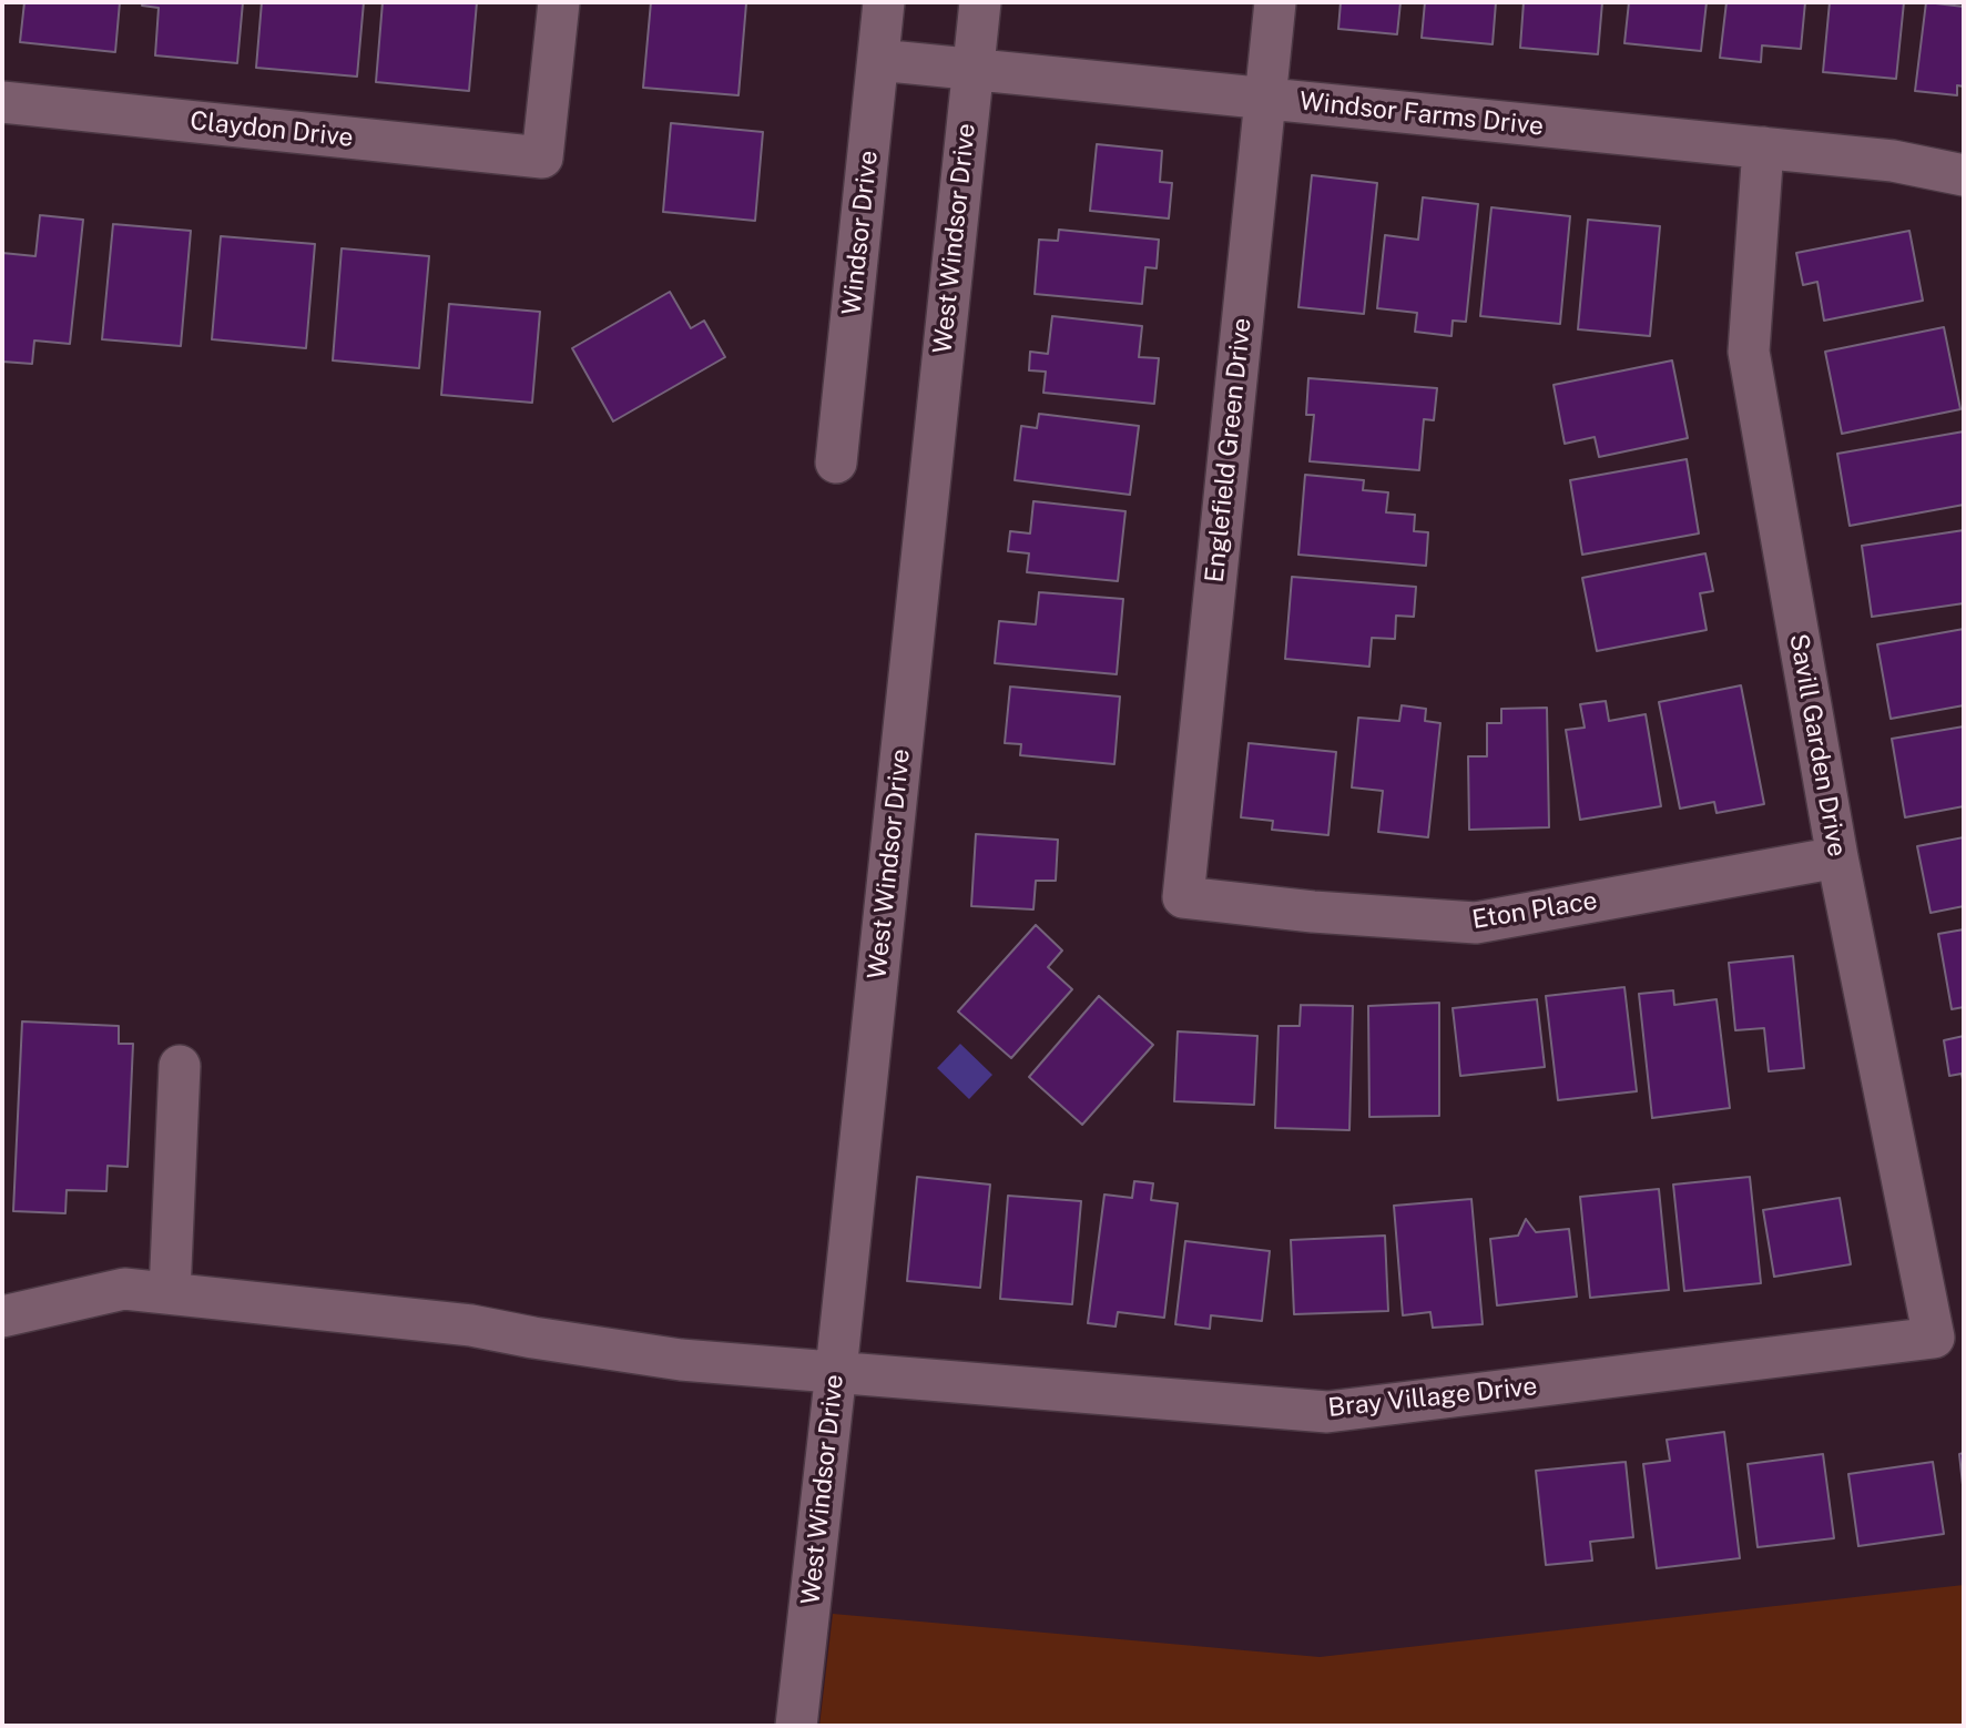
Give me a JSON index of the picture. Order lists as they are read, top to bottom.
{
  "streets": {
    "street": [
      "Windsor Farms Drive",
      "Claydon Drive",
      "Windsor Drive",
      "West Windsor Drive",
      "Englefield Green Drive",
      "Savill Garden Drive",
      "Eton Place",
      "Bray Village Drive"
    ]
  },
  "crossings": [
    ["Windsor Farms Drive", "Windsor Drive"],
    ["Windsor Farms Drive", "West Windsor Drive"],
    ["Windsor Farms Drive", "Englefield Green Drive"],
    ["Windsor Farms Drive", "Savill Garden Drive"],
    ["West Windsor Drive", "Bray Village Drive"],
    ["Englefield Green Drive", "Eton Place"],
    ["Savill Garden Drive", "Eton Place"],
    ["Savill Garden Drive", "Bray Village Drive"]
  ]
}
